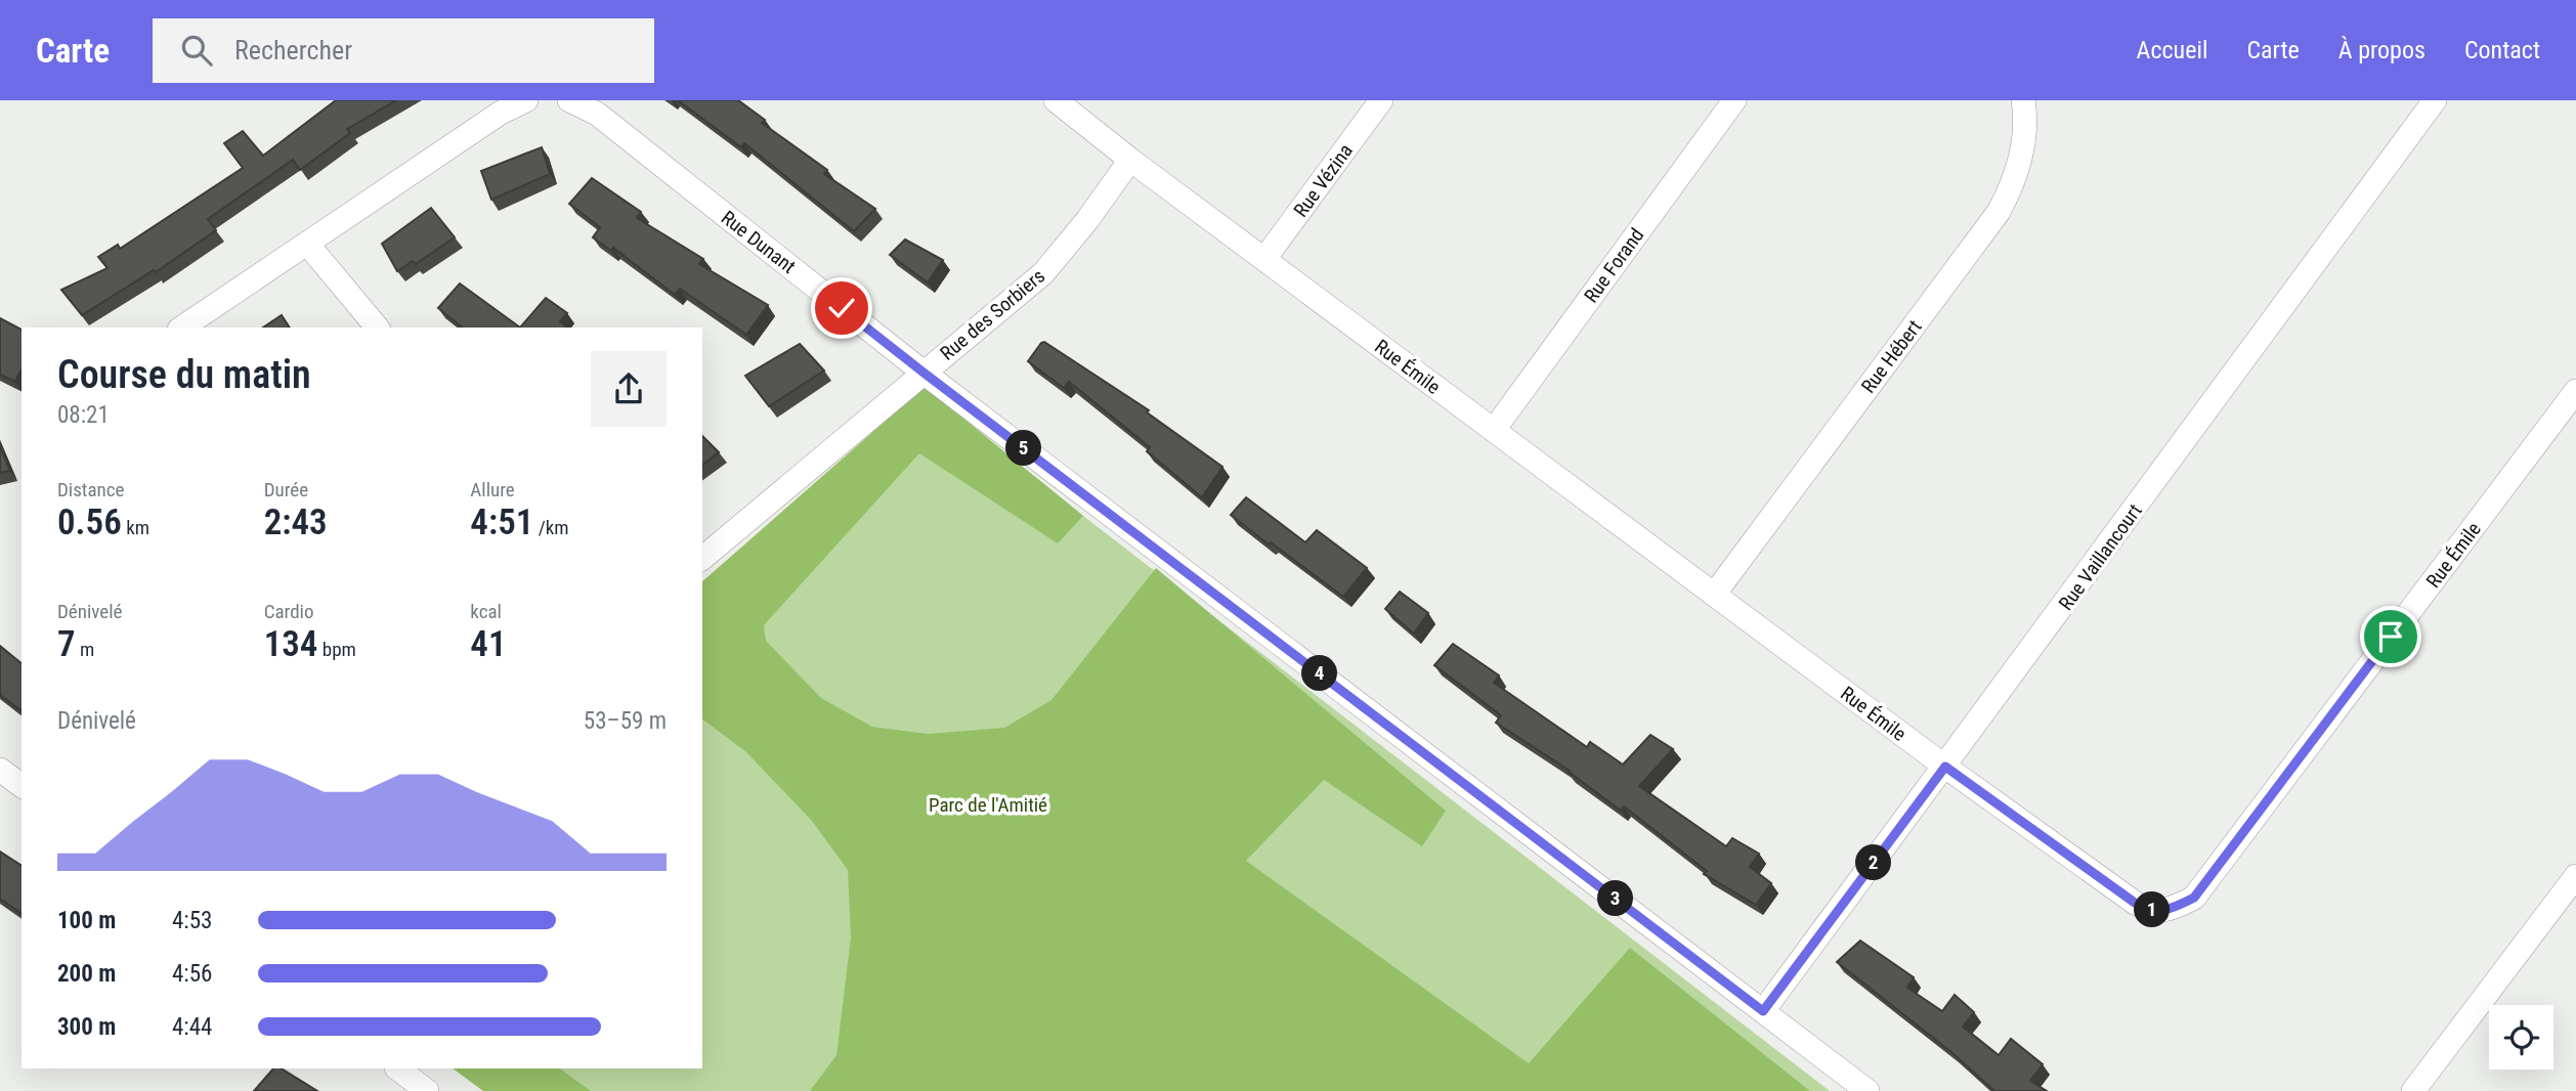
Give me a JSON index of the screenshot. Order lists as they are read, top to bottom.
{
  "streets": {
    "street": [
      "Rue Vézina",
      "Rue Dunant",
      "Rue Forand",
      "Rue des Sorbiers",
      "Rue Hébert",
      "Rue Émile",
      "Rue Vaillancourt"
    ]
  },
  "crossings": [
    ["Rue Vézina", "Rue Émile"],
    ["Rue Dunant", "Rue des Sorbiers"],
    ["Rue Dunant", "Rue Vaillancourt"],
    ["Rue Forand", "Rue Émile"],
    ["Rue des Sorbiers", "Rue Émile"],
    ["Rue Hébert", "Rue Émile"],
    ["Rue Émile", "Rue Vaillancourt"]
  ],
  "parks": ["Parc de l'Amitié"],
  "page": {
    "header": "Carte",
    "search": "Rechercher",
    "nav": [
      "Accueil",
      "Carte",
      "À propos",
      "Contact"
    ],
    "heading": ["Course du matin", "08:21"],
    "pins": [
      "5",
      "4",
      "2",
      "3",
      "1"
    ],
    "stats": [
      ["Distance", "0.56 km"],
      ["Durée", "2:43"],
      ["Allure", "4:51 /km"],
      ["Dénivelé", "7 m"],
      ["Cardio", "134 bpm"],
      ["kcal", "41"]
    ],
    "chart": ["Dénivelé", "53–59 m"],
    "list": [
      {
        "name": "100 m",
        "note": "4:53"
      },
      {
        "name": "200 m",
        "note": "4:56"
      },
      {
        "name": "300 m",
        "note": "4:44"
      }
    ]
  }
}
